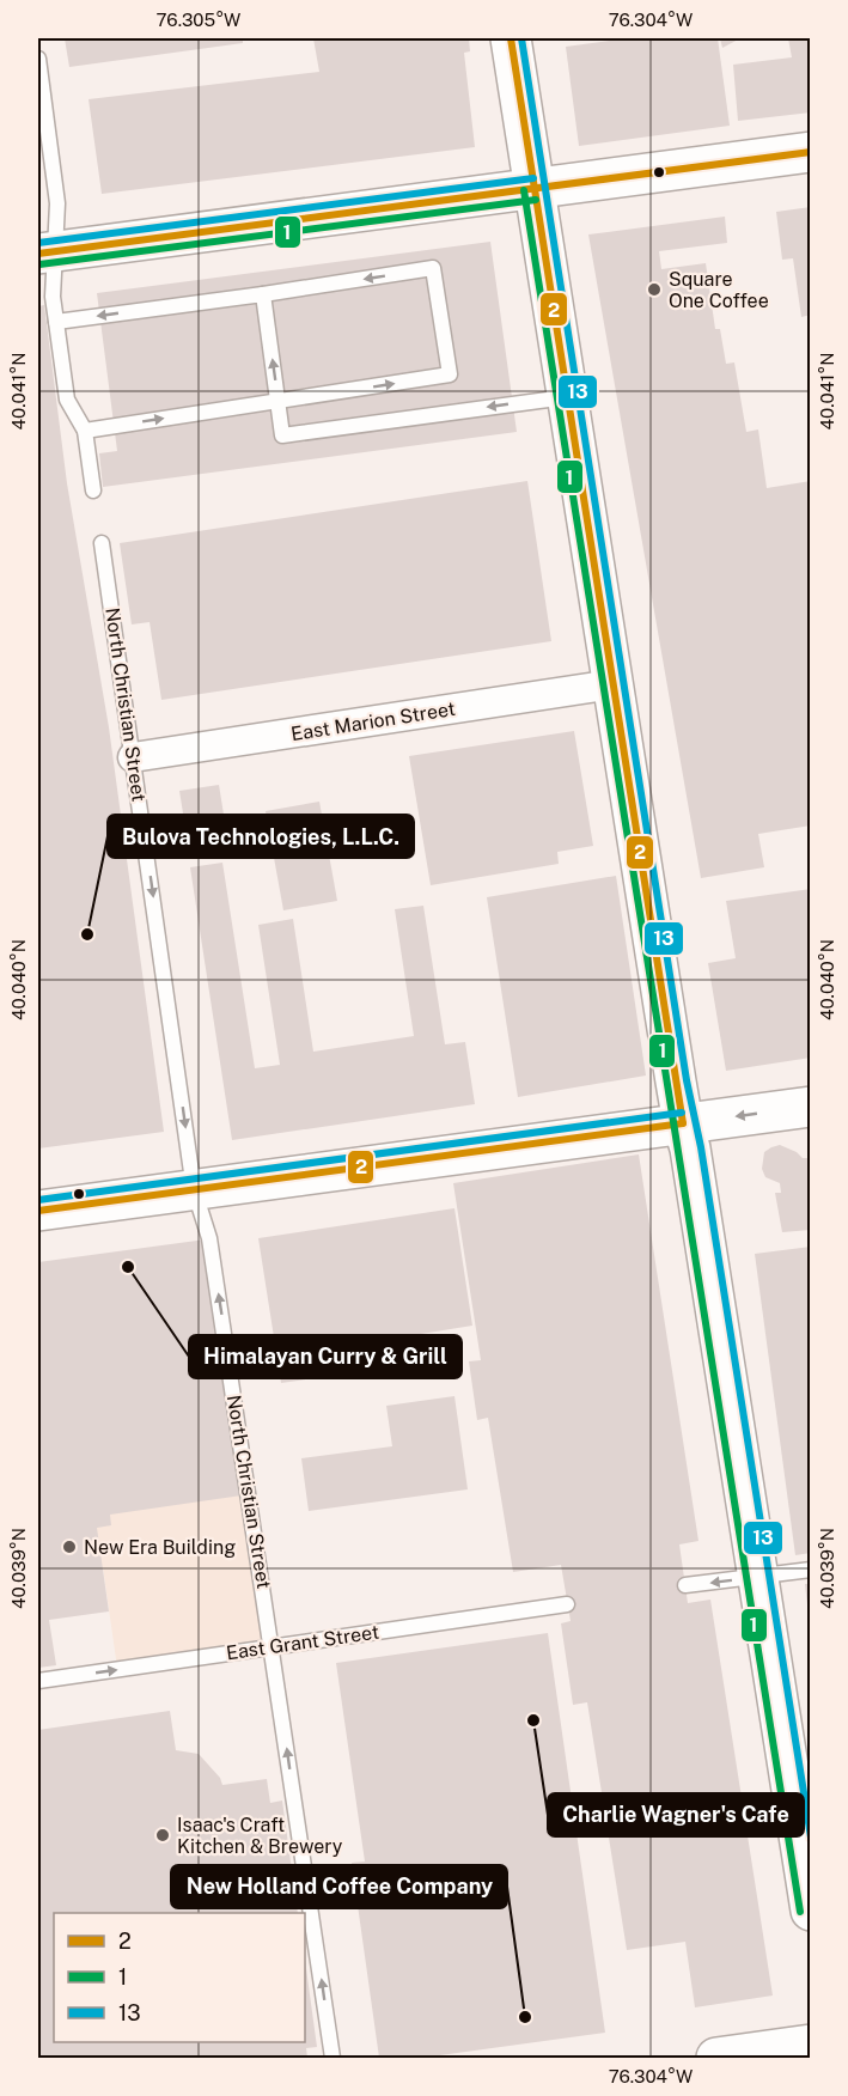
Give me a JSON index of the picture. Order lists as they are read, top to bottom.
{
  "streets": {
    "street": ["East Marion Street"],
    "lane": ["North Christian Street", "East Grant Street"]
  },
  "crossings": [
    ["North Christian Street", "East Marion Street"],
    ["North Christian Street", "East Grant Street"]
  ],
  "one_way": ["East Grant Street"],
  "places": [
    "Square One Coffee",
    "Bulova Technologies, L.L.C.",
    "Himalayan Curry & Grill",
    "New Era Building",
    "Charlie Wagner's Cafe",
    "Isaac's Craft Kitchen & Brewery",
    "New Holland Coffee Company"
  ],
  "lines": ["transit line 2", "transit line 13", "transit line 1"],
  "legend": ["2", "1", "13"],
  "coordinates": [
    "76.305°W",
    "76.304°W",
    "40.041°N",
    "40.040°N",
    "40.039°N"
  ]
}
